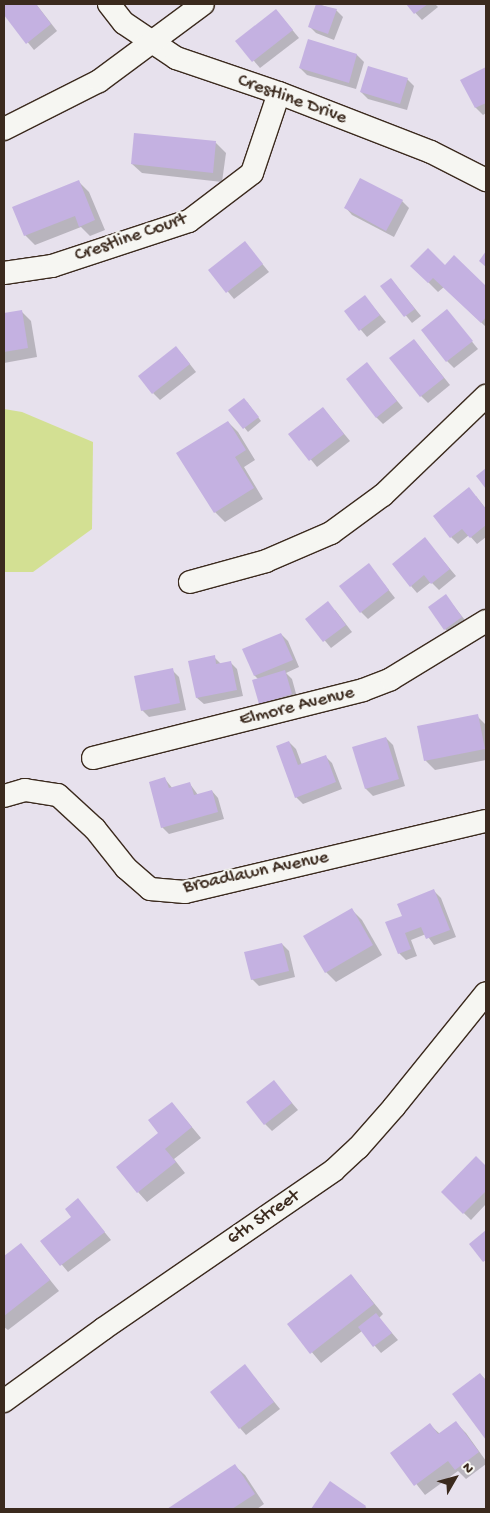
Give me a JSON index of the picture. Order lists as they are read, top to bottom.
{
  "streets": {
    "street": [
      "Crestline Drive",
      "Crestline Court",
      "Elmore Avenue",
      "Broadlawn Avenue",
      "6th Street"
    ]
  },
  "crossings": [
    ["Crestline Drive", "Crestline Court"]
  ],
  "north": "top right"
}
